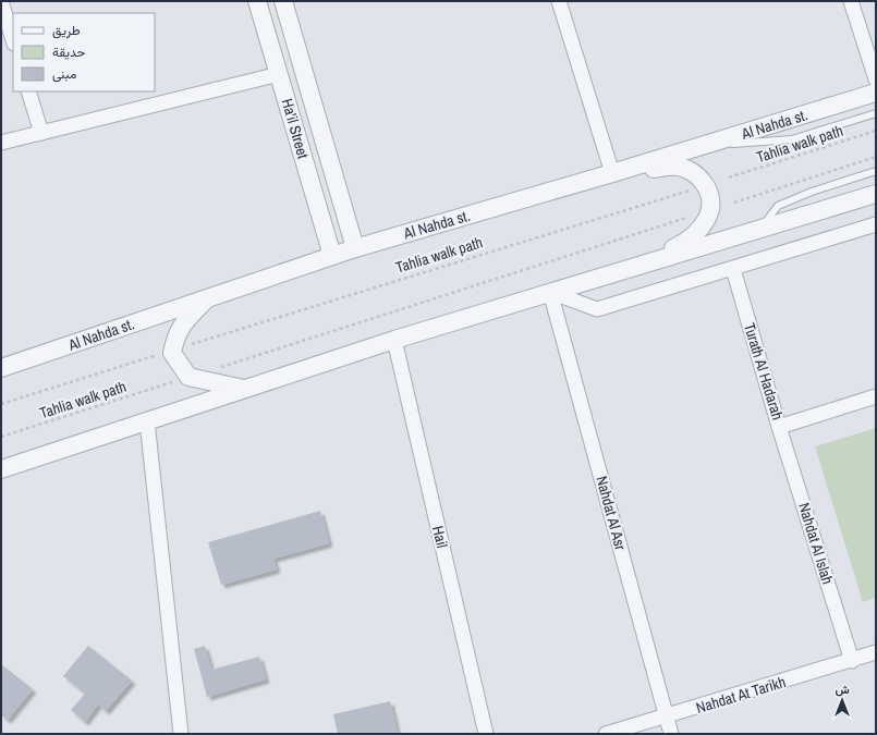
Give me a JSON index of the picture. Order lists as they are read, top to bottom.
{
  "streets": {
    "street": [
      "Al Nahda st.",
      "Ha'il Street",
      "Turath Al Hadarah",
      "Nahdat Al Asr",
      "Hail",
      "Nahdat Al Islah",
      "Nahdat At Tarikh"
    ],
    "path": ["Tahlia walk path"]
  },
  "crossings": [
    ["Al Nahda st.", "Ha'il Street"],
    ["Turath Al Hadarah", "Nahdat Al Islah"],
    ["Nahdat Al Asr", "Nahdat At Tarikh"],
    ["Nahdat Al Islah", "Nahdat At Tarikh"]
  ],
  "legend": ["طريق", "حديقة", "مبنى"],
  "north": "top"
}
